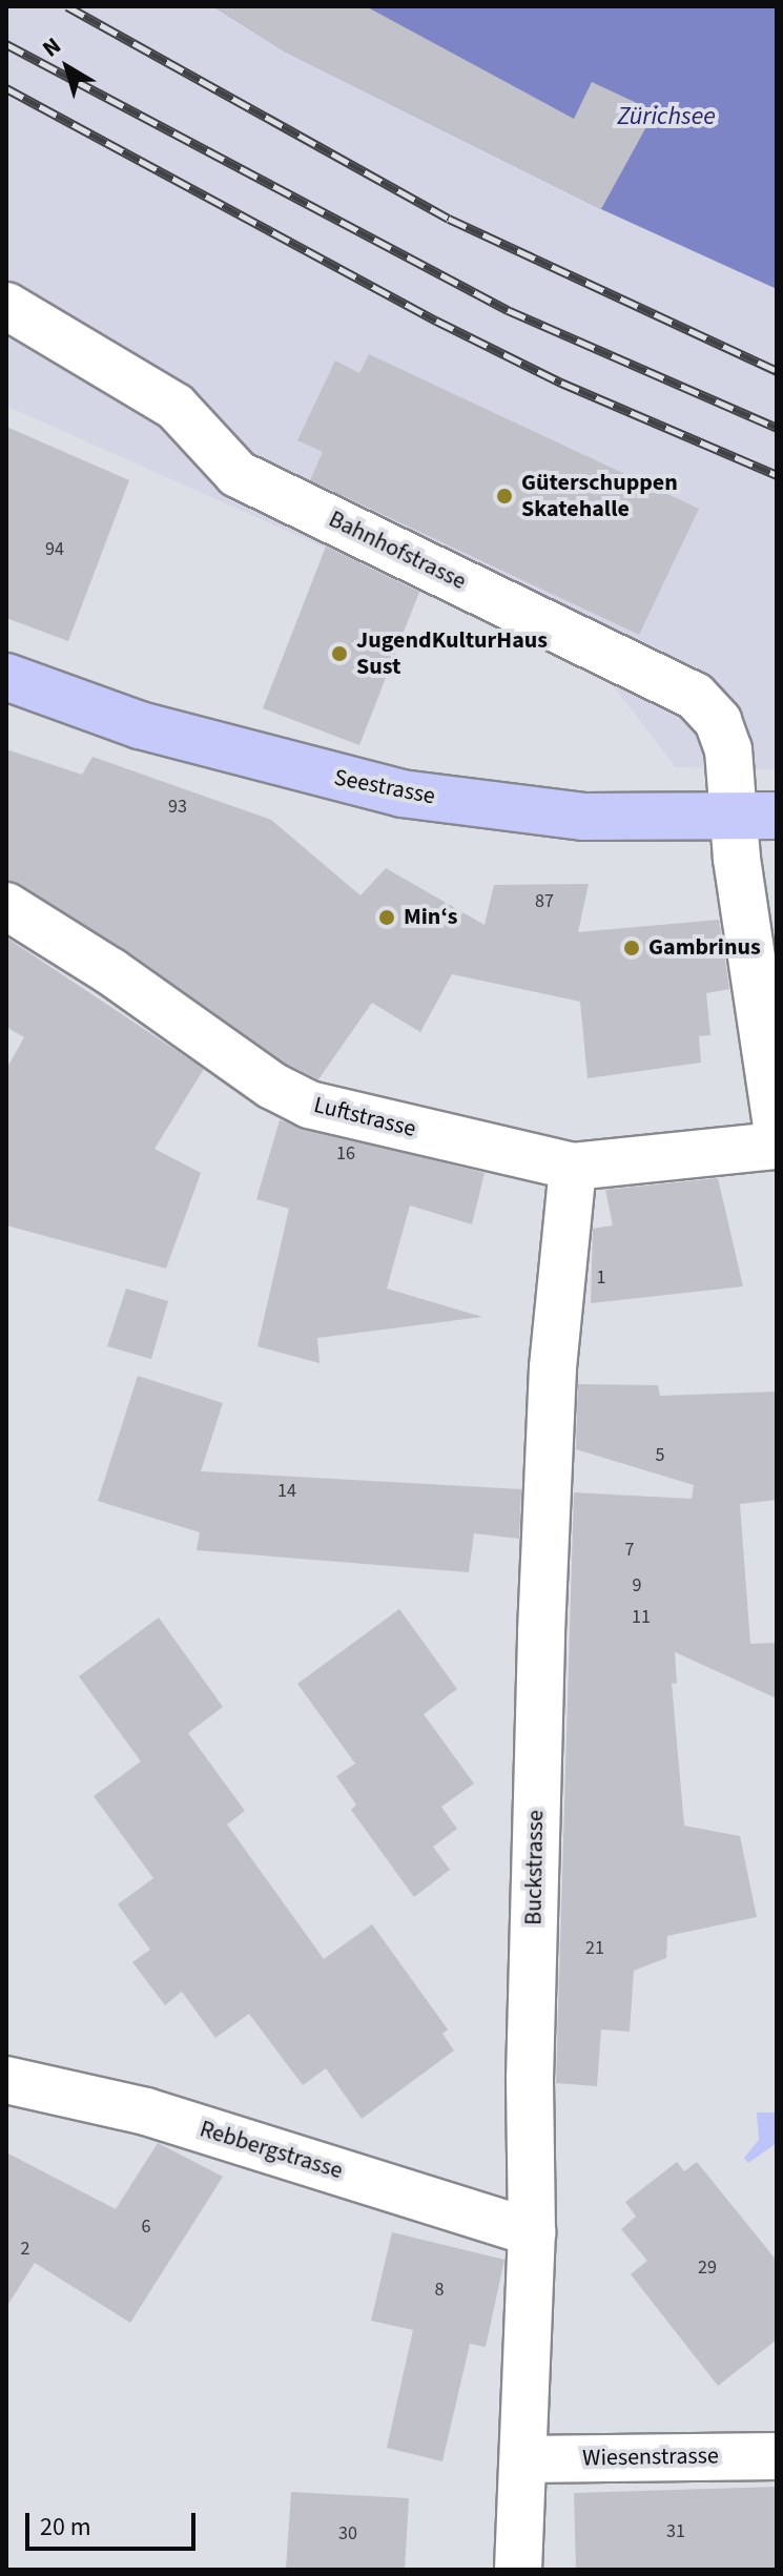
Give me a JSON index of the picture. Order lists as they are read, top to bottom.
{
  "streets": {
    "main road": ["Seestrasse"],
    "street": [
      "Bahnhofstrasse",
      "Luftstrasse",
      "Buckstrasse",
      "Rebbergstrasse",
      "Wiesenstrasse"
    ]
  },
  "crossings": [
    ["Bahnhofstrasse", "Seestrasse"],
    ["Luftstrasse", "Buckstrasse"],
    ["Buckstrasse", "Rebbergstrasse"],
    ["Buckstrasse", "Wiesenstrasse"]
  ],
  "water": ["Zürichsee"],
  "places": [
    "Güterschuppen Skatehalle",
    "JugendKulturHaus Sust",
    "Min‘s",
    "Gambrinus"
  ],
  "house_numbers": [
    "94",
    "93",
    "87",
    "16",
    "1",
    "5",
    "14",
    "7",
    "9",
    "11",
    "21",
    "6",
    "2",
    "29",
    "8",
    "31",
    "30"
  ],
  "scale_bar": "20 m",
  "north": "top left"
}
